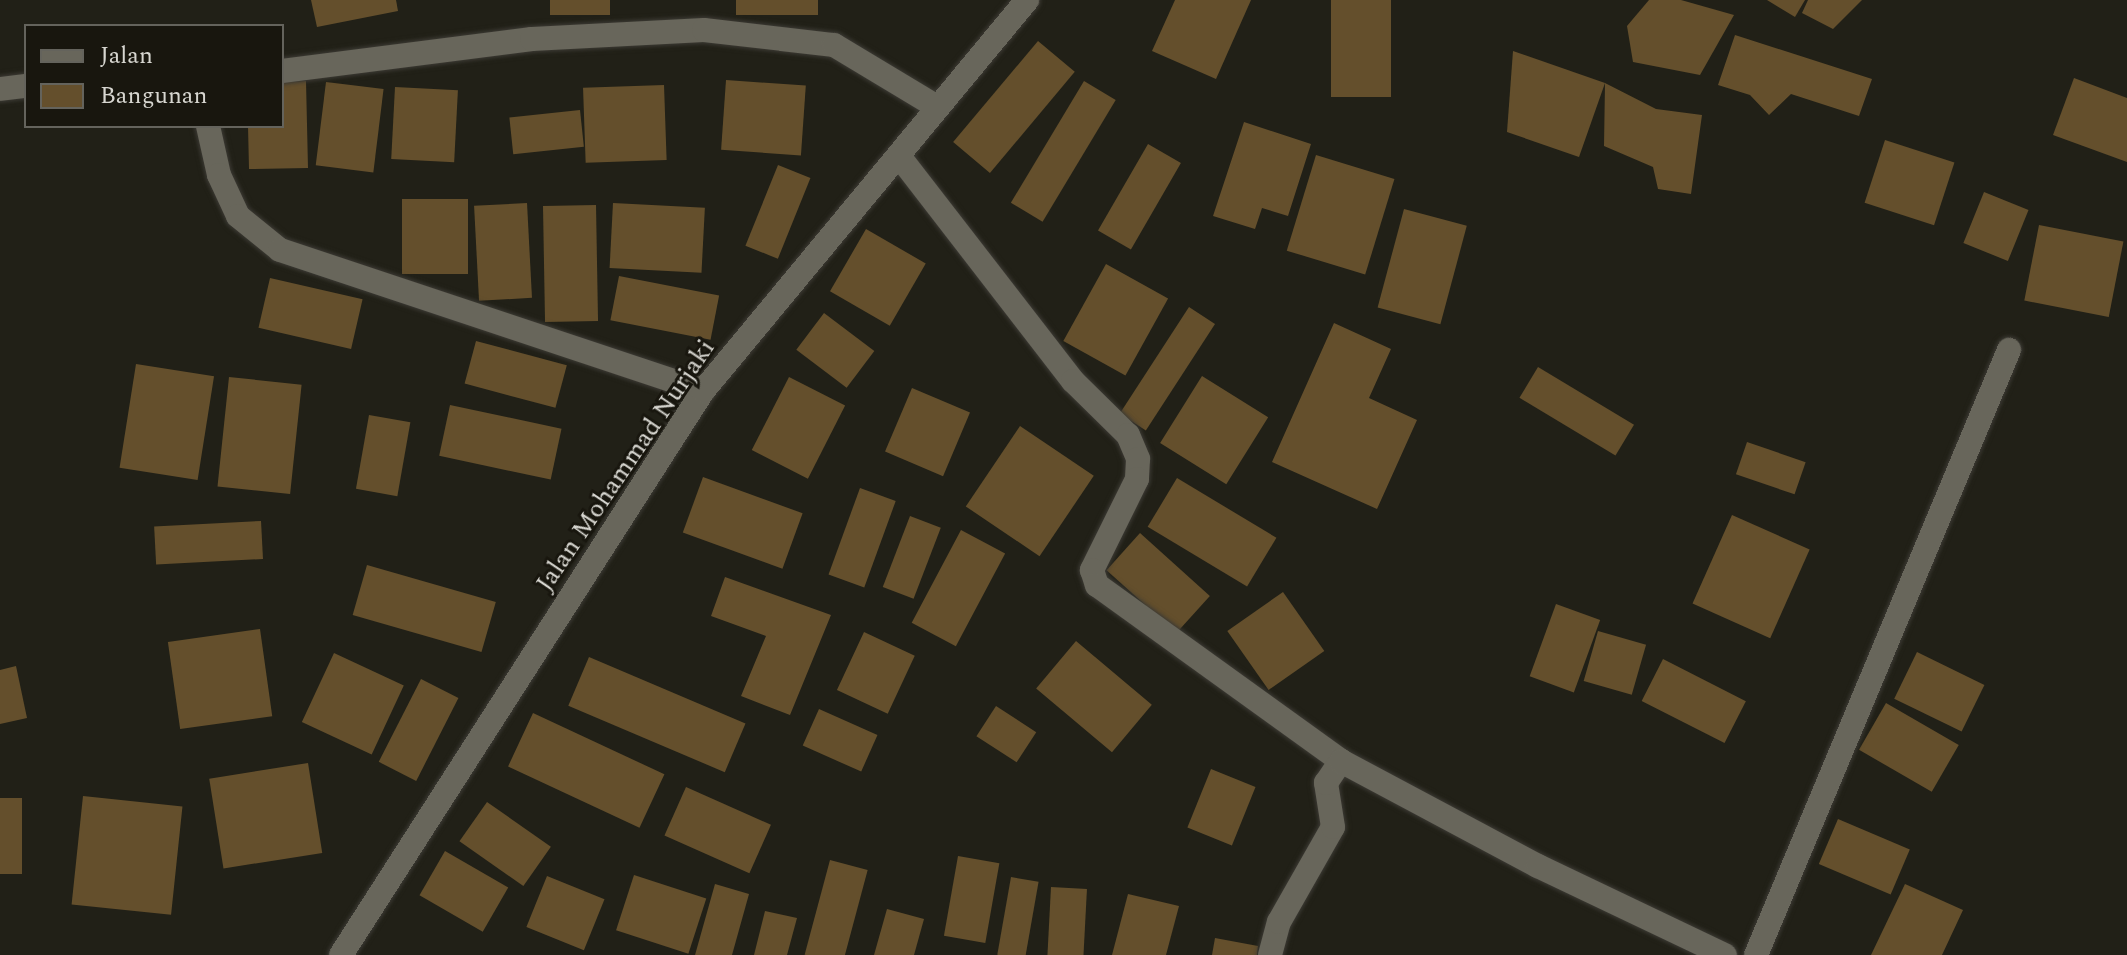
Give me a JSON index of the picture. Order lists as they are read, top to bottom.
{
  "streets": {
    "street": ["Jalan Mohammad Nurjaki"]
  },
  "legend": ["Jalan", "Bangunan"]
}
